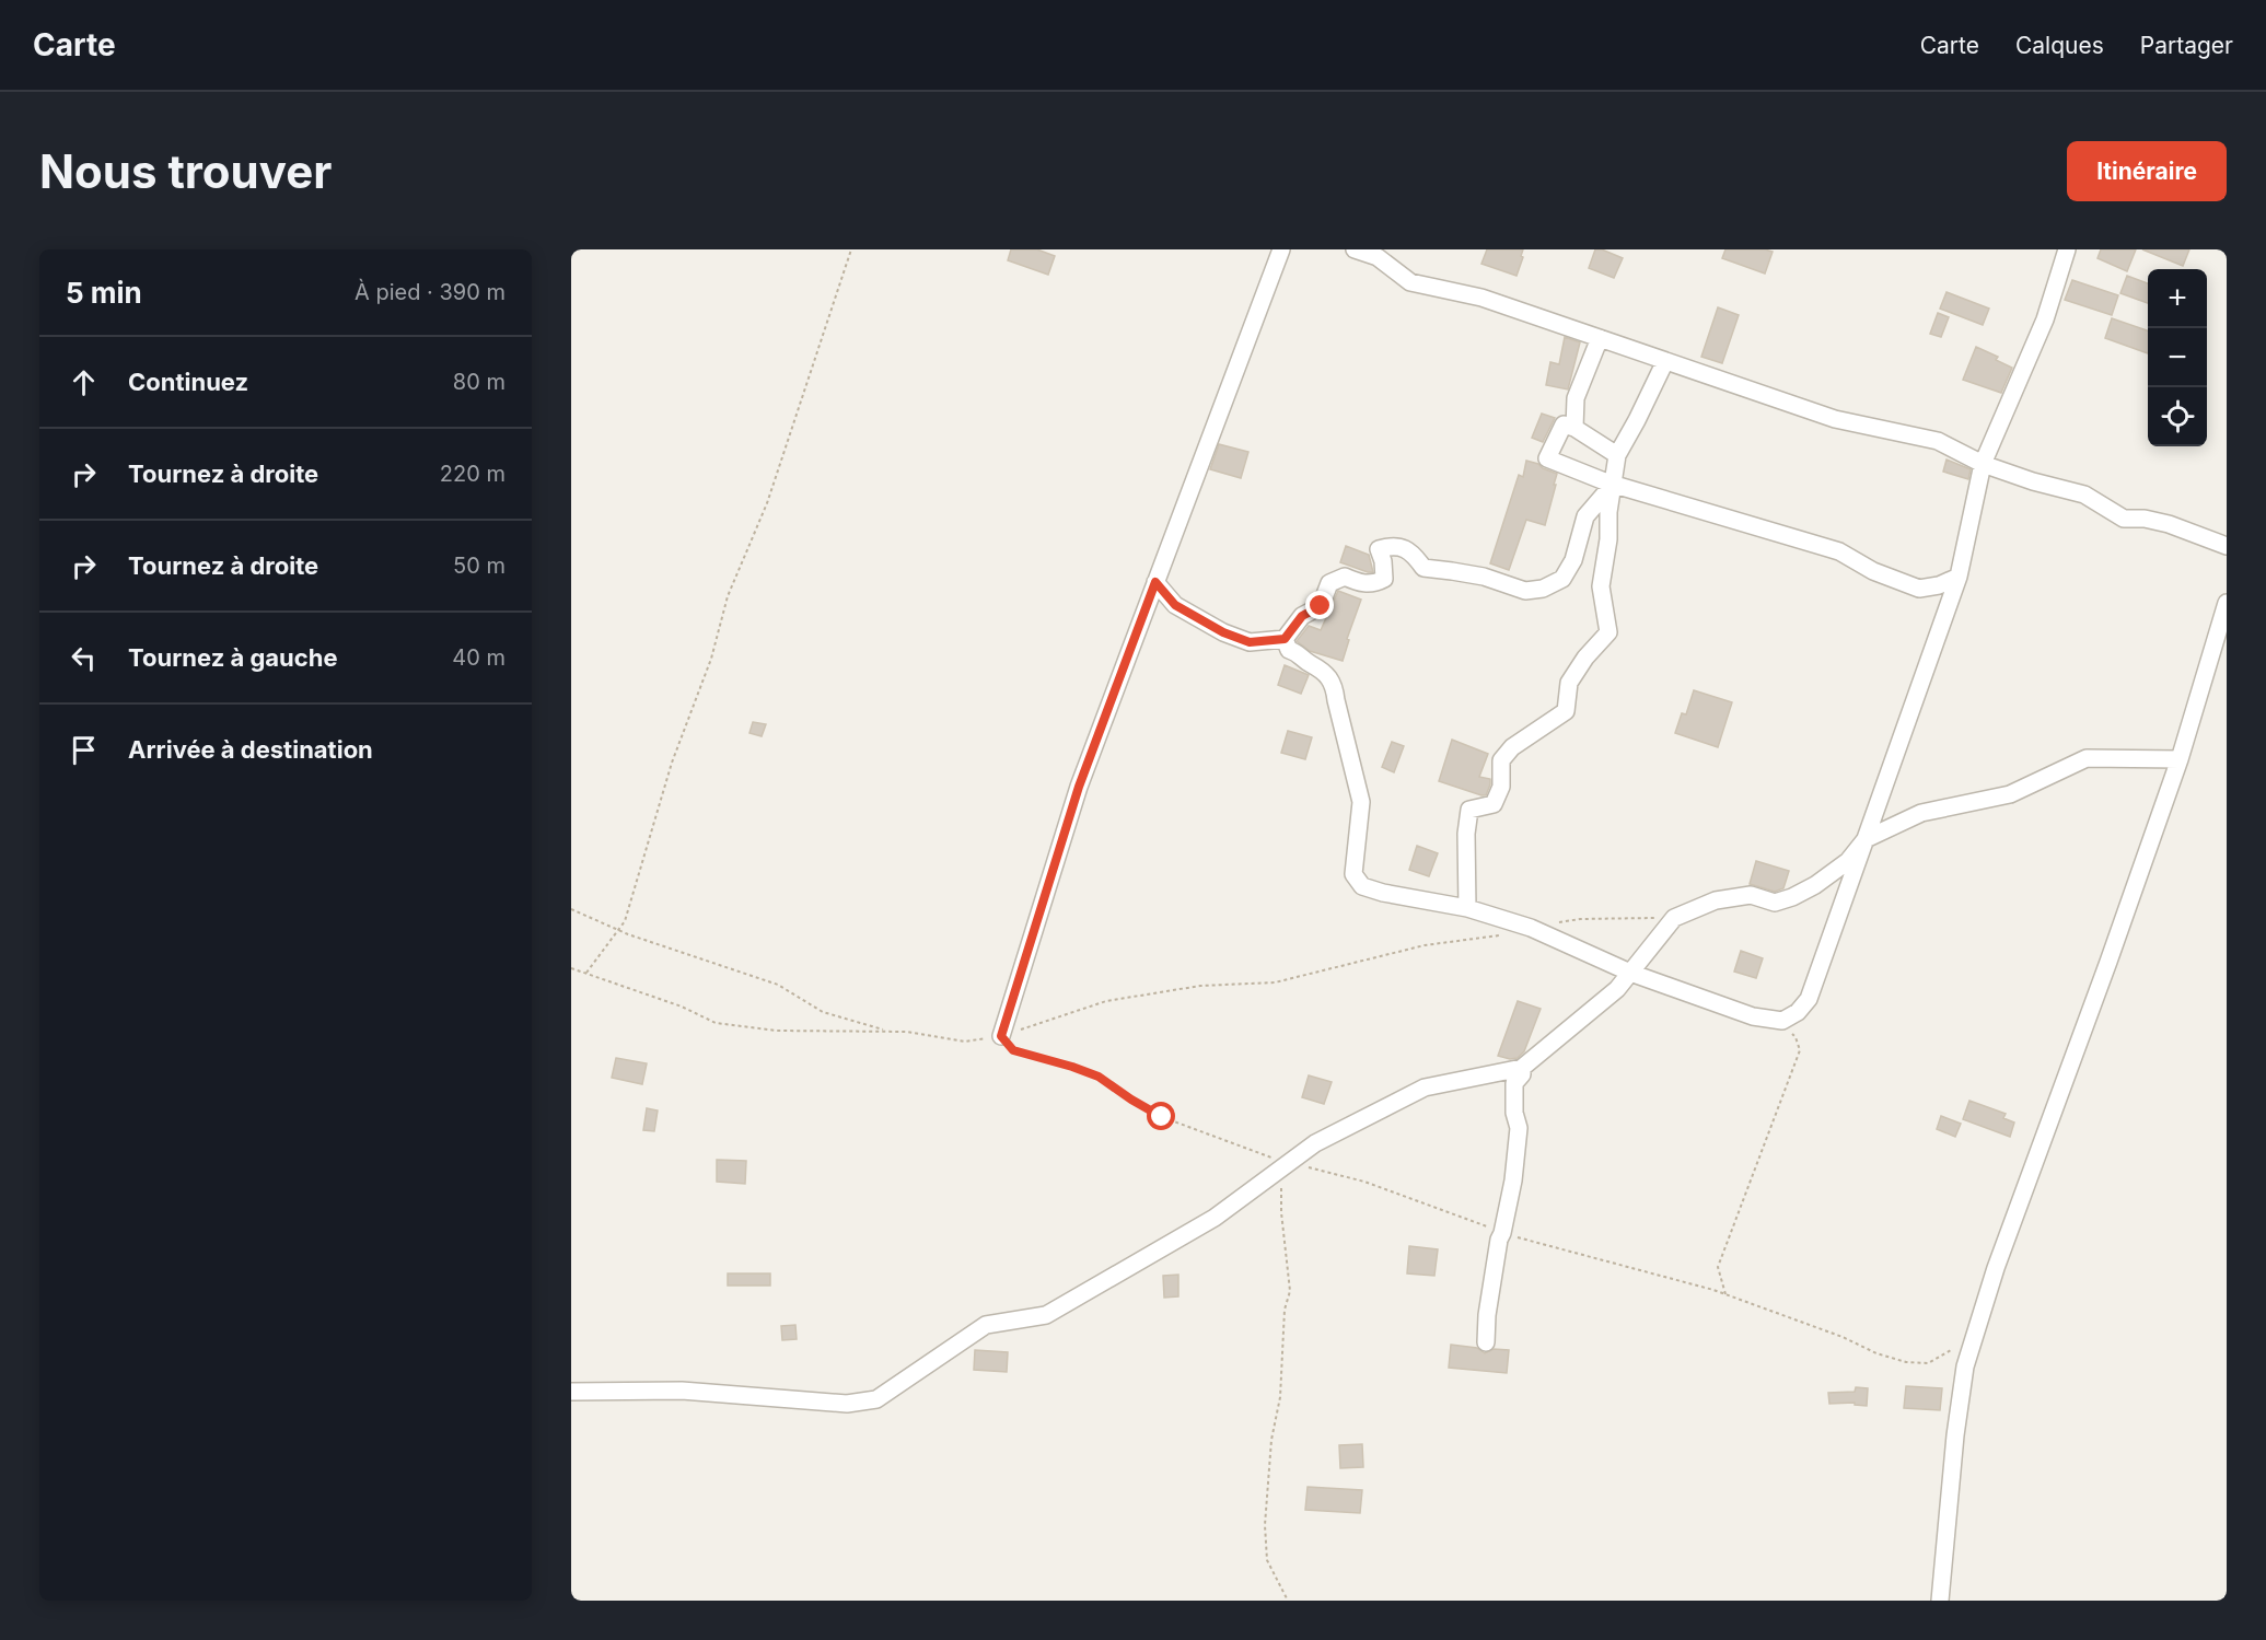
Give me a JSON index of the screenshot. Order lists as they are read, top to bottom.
{
  "page": {
    "header": "Carte",
    "nav": ["Carte", "Calques", "Partager"],
    "buttons": "Itinéraire",
    "title": "Nous trouver",
    "heading": ["5 min", "À pied · 390 m"],
    "map_buttons": ["+", "−"],
    "list": [
      ["Continuez", "80 m"],
      ["Tournez à droite", "220 m"],
      ["Tournez à droite", "50 m"],
      ["Tournez à gauche", "40 m"],
      "Arrivée à destination"
    ]
  }
}
